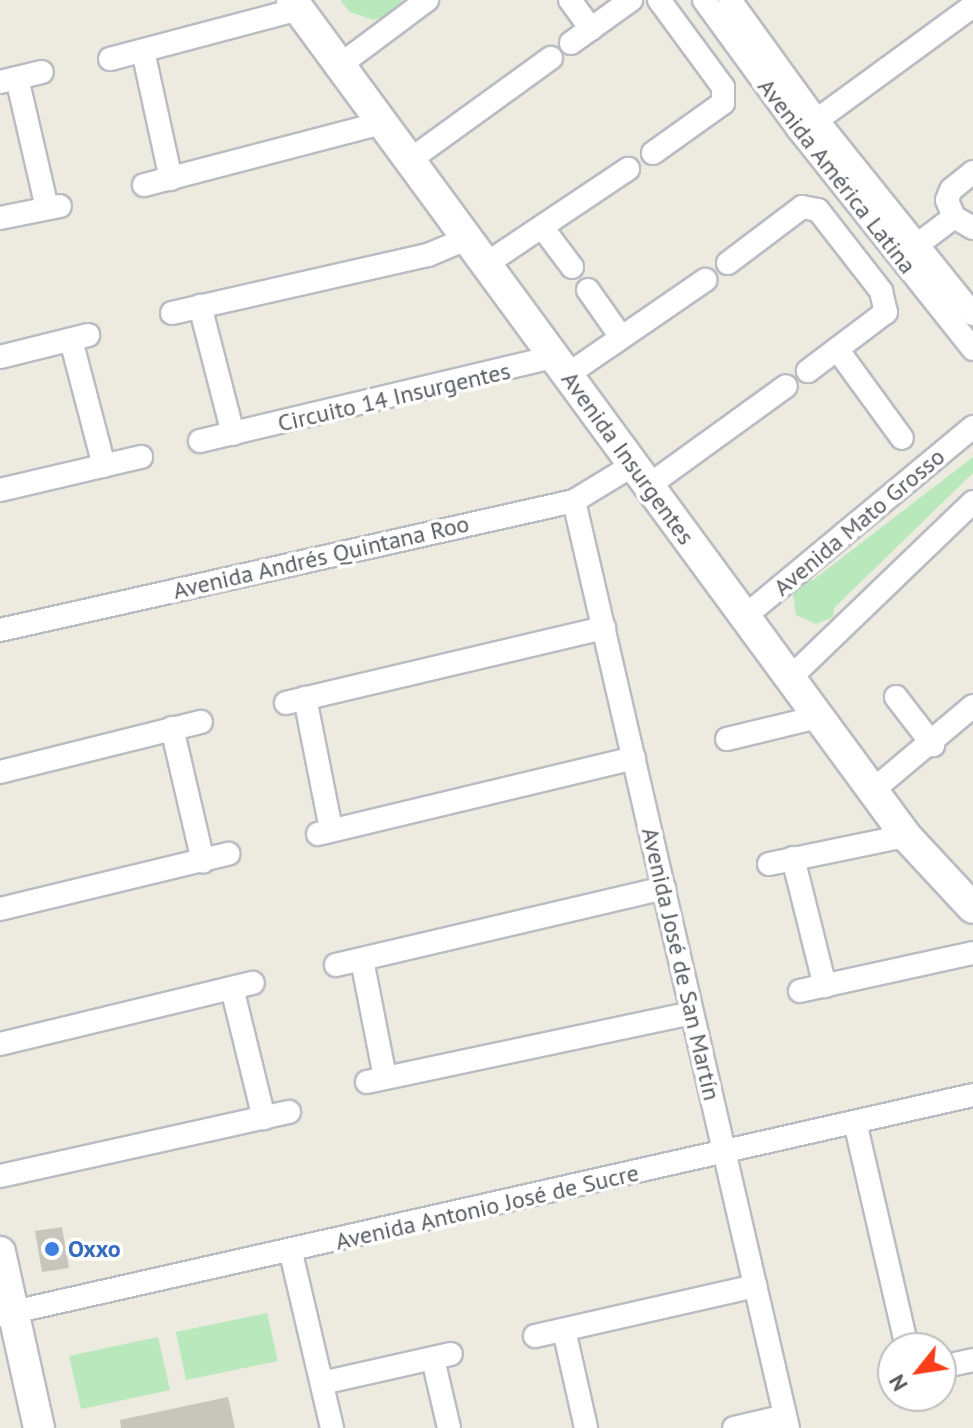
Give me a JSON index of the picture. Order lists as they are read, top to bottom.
{
  "streets": {
    "main road": ["Avenida Insurgentes"],
    "street": [
      "Avenida América Latina",
      "Circuito 14 Insurgentes",
      "Avenida Mato Grosso",
      "Avenida Andrés Quintana Roo",
      "Avenida José de San Martín",
      "Avenida Antonio José de Sucre"
    ]
  },
  "crossings": [
    ["Circuito 14 Insurgentes", "Avenida Insurgentes"],
    ["Avenida Insurgentes", "Avenida Mato Grosso"],
    ["Avenida Insurgentes", "Avenida Andrés Quintana Roo"],
    ["Avenida Andrés Quintana Roo", "Avenida José de San Martín"],
    ["Avenida José de San Martín", "Avenida Antonio José de Sucre"]
  ],
  "places": ["Oxxo"],
  "north": "bottom left"
}
